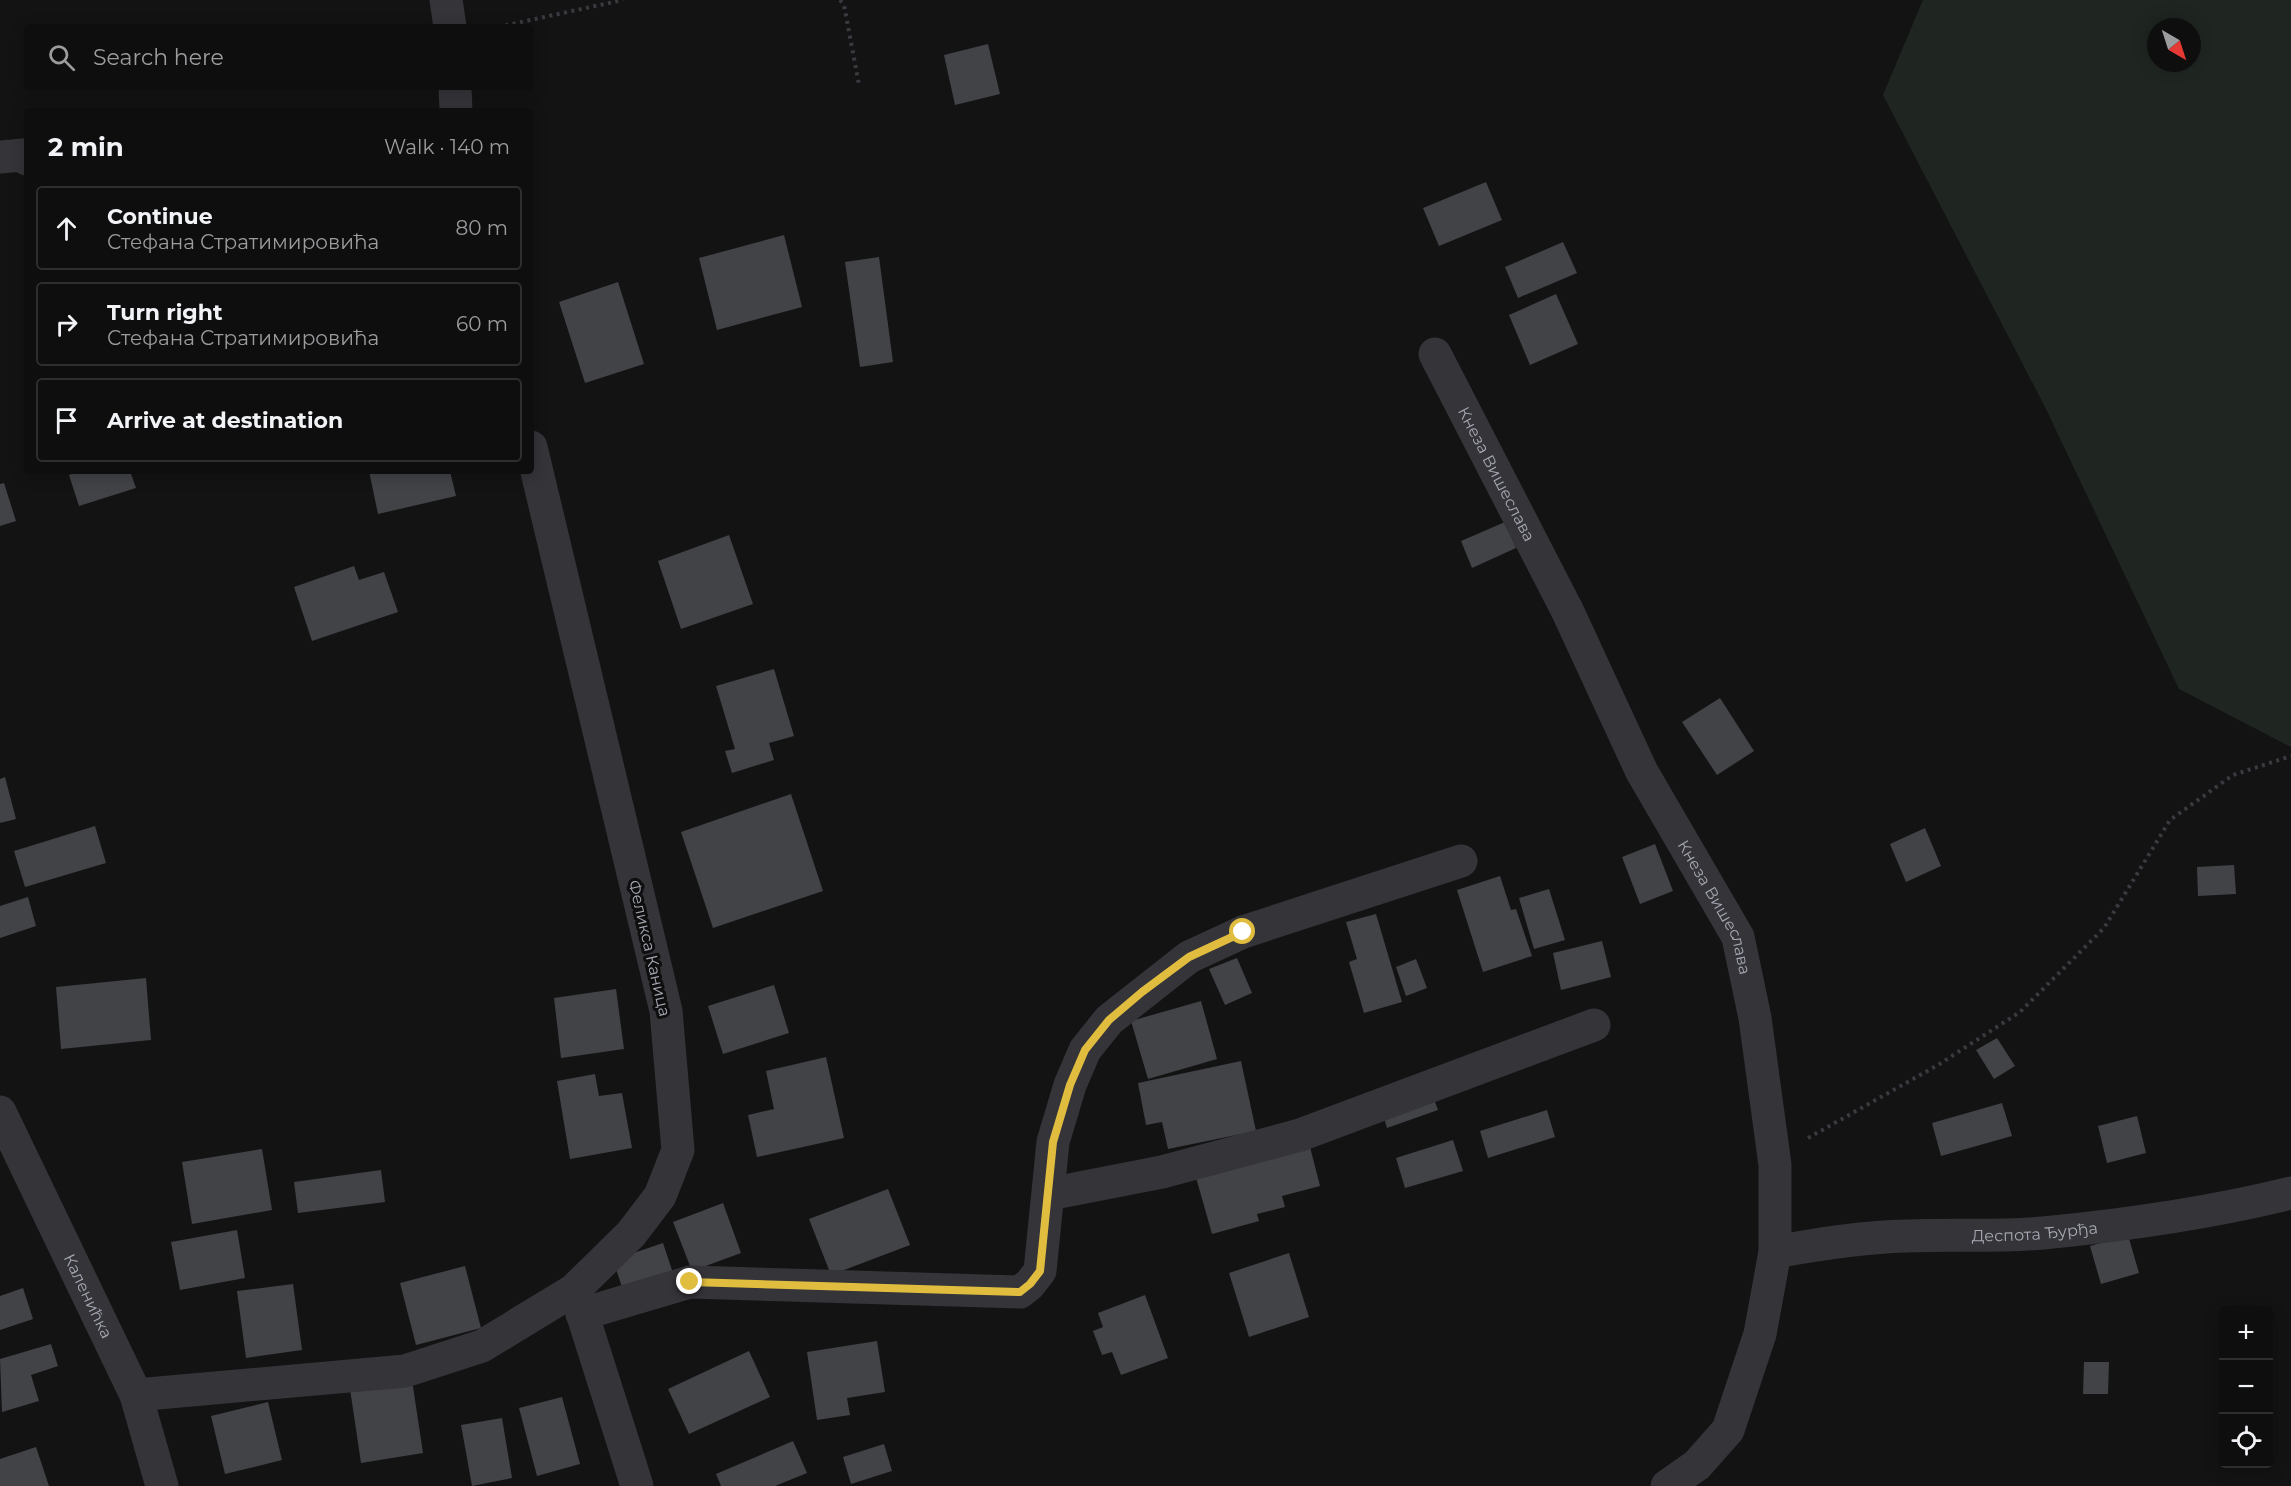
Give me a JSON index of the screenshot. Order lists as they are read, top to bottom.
{
  "streets": {
    "street": [
      "Кнеза Вишеслава",
      "Феликса Каница",
      "Деспота Ђурђа",
      "Каленићка"
    ]
  },
  "crossings": [
    ["Кнеза Вишеслава", "Деспота Ђурђа"]
  ],
  "north": "bottom right",
  "page": {
    "search": "Search here",
    "heading": ["2 min", "Walk · 140 m"],
    "list": [
      ["Continue", "Стефана Стратимировића", "80 m"],
      ["Turn right", "Стефана Стратимировића", "60 m"],
      "Arrive at destination"
    ],
    "map_buttons": ["+", "−"]
  }
}
